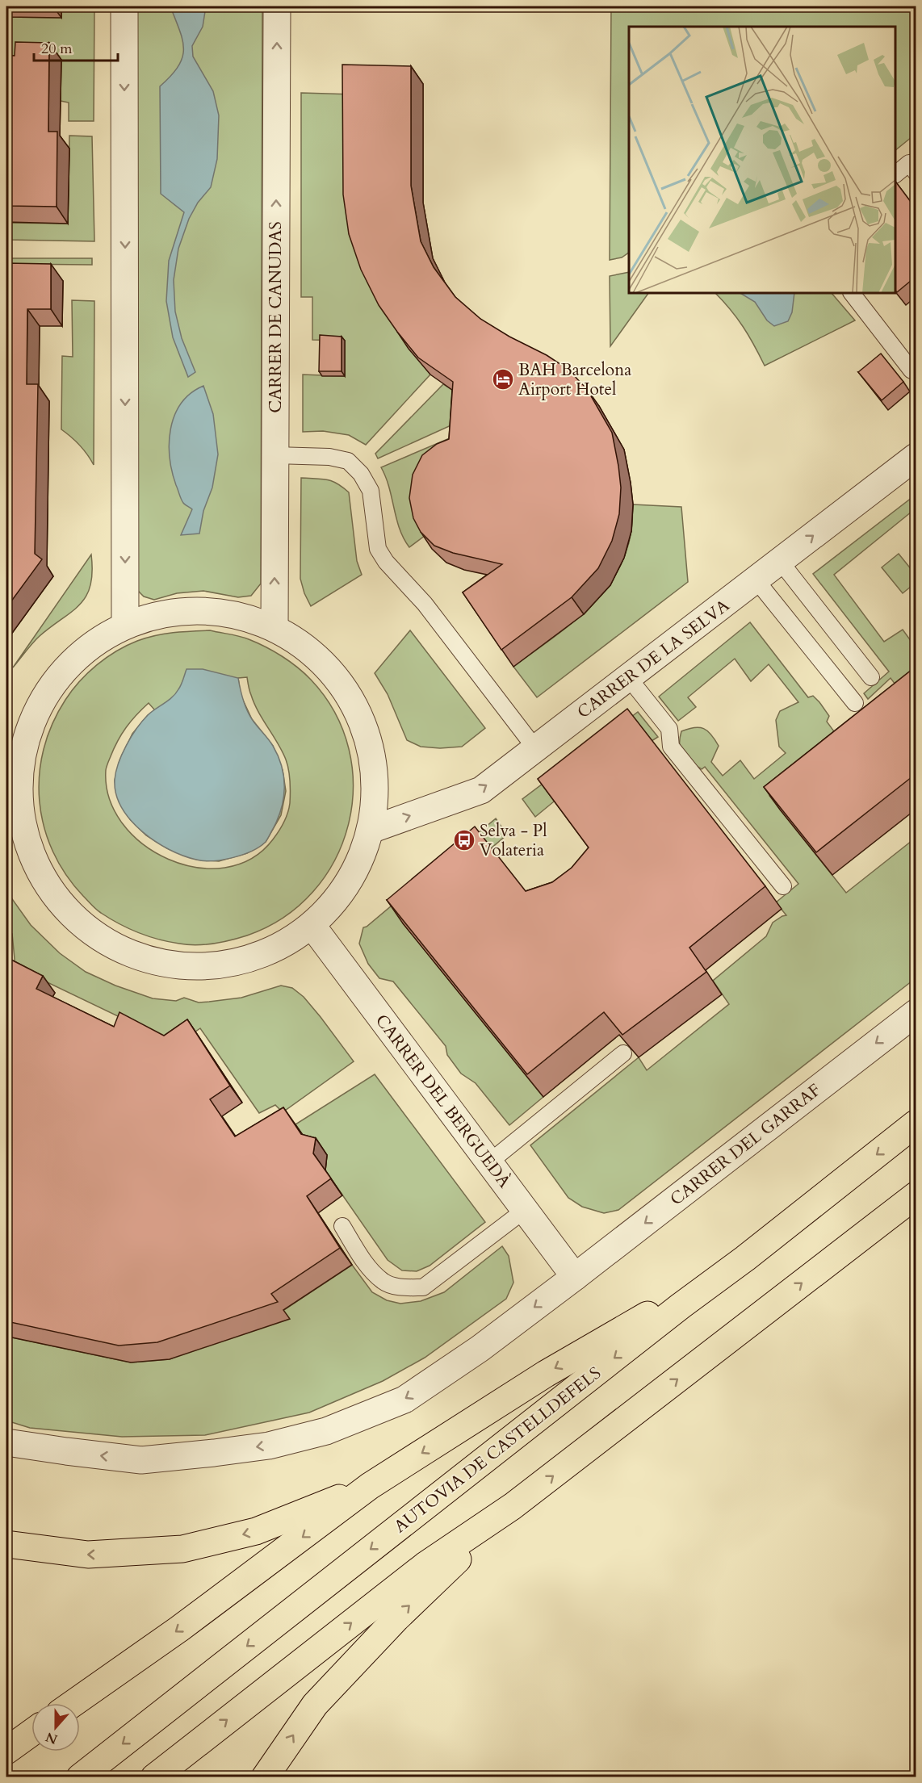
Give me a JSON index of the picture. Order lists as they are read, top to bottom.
{
  "streets": {
    "highway": ["AUTOVIA DE CASTELLDEFELS"],
    "street": [
      "CARRER DE CANUDAS",
      "CARRER DE LA SELVA",
      "CARRER DEL BERGUEDÀ",
      "CARRER DEL GARRAF"
    ]
  },
  "crossings": [
    ["CARRER DEL BERGUEDÀ", "CARRER DEL GARRAF"]
  ],
  "one_way": ["CARRER DE LA SELVA", "CARRER DEL GARRAF"],
  "places": {
    "hotel": ["BAH Barcelona Airport Hotel"],
    "bus stop": ["Selva - Pl Volateria"]
  },
  "scale_bar": "20 m",
  "north": "bottom"
}
